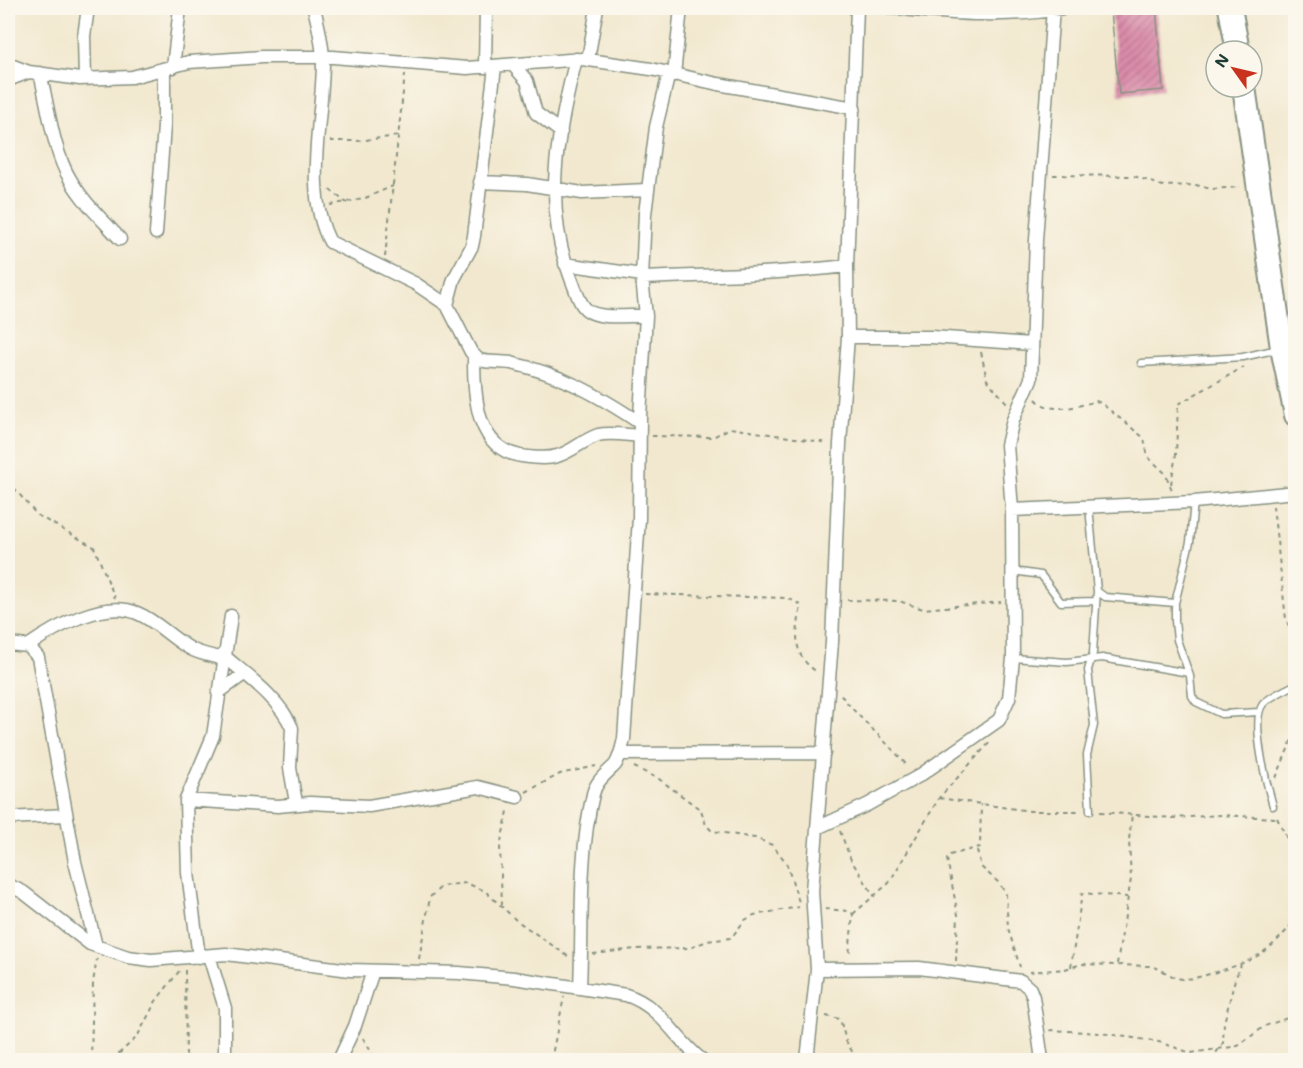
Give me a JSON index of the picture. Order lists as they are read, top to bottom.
{
  "north": "top left"
}
